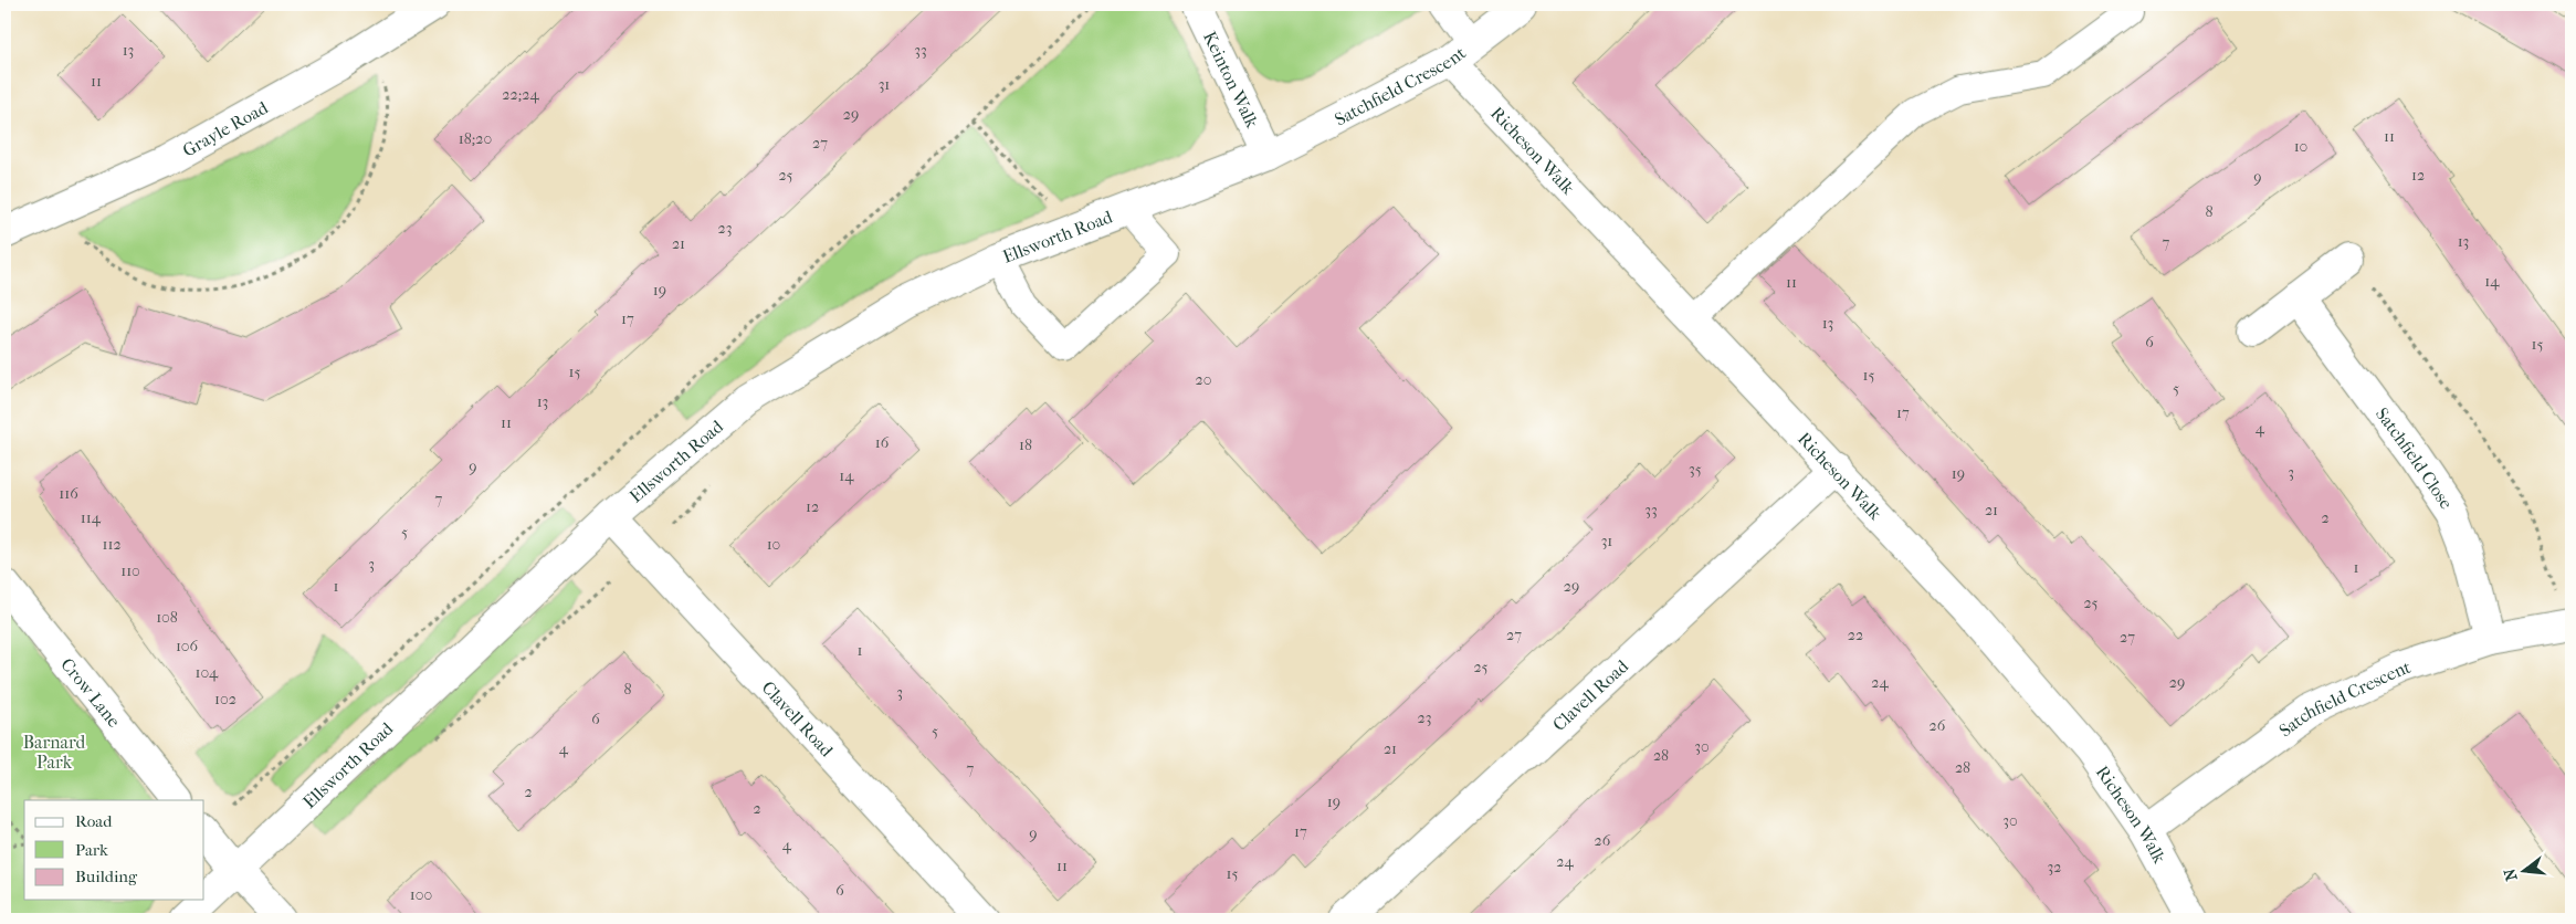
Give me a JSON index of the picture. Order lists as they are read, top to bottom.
{
  "streets": {
    "street": [
      "Keinton Walk",
      "Satchfield Crescent",
      "Grayle Road",
      "Richeson Walk",
      "Ellsworth Road",
      "Satchfield Close",
      "Crow Lane",
      "Clavell Road"
    ]
  },
  "crossings": [
    ["Keinton Walk", "Satchfield Crescent"],
    ["Keinton Walk", "Ellsworth Road"],
    ["Satchfield Crescent", "Richeson Walk"],
    ["Satchfield Crescent", "Ellsworth Road"],
    ["Satchfield Crescent", "Satchfield Close"],
    ["Richeson Walk", "Clavell Road"],
    ["Ellsworth Road", "Clavell Road"]
  ],
  "parks": ["Barnard Park"],
  "house_numbers": [
    "13",
    "33",
    "11",
    "31",
    "22;24",
    "29",
    "11",
    "18;20",
    "27",
    "10",
    "25",
    "12",
    "9",
    "8",
    "23",
    "13",
    "7",
    "21",
    "14",
    "11",
    "19",
    "17",
    "13",
    "6",
    "15",
    "15",
    "15",
    "20",
    "5",
    "13",
    "17",
    "11",
    "4",
    "16",
    "18",
    "9",
    "35",
    "3",
    "19",
    "14",
    "116",
    "7",
    "12",
    "33",
    "21",
    "114",
    "2",
    "5",
    "31",
    "112",
    "10",
    "3",
    "1",
    "110",
    "1",
    "29",
    "25",
    "108",
    "27",
    "22",
    "27",
    "106",
    "1",
    "25",
    "104",
    "24",
    "29",
    "8",
    "3",
    "102",
    "23",
    "6",
    "26",
    "5",
    "30",
    "4",
    "21",
    "28",
    "28",
    "7",
    "2",
    "19",
    "2",
    "30",
    "17",
    "9",
    "26",
    "4",
    "24",
    "11",
    "32",
    "15",
    "6",
    "100"
  ],
  "legend": ["Road", "Park", "Building"],
  "north": "left"
}
